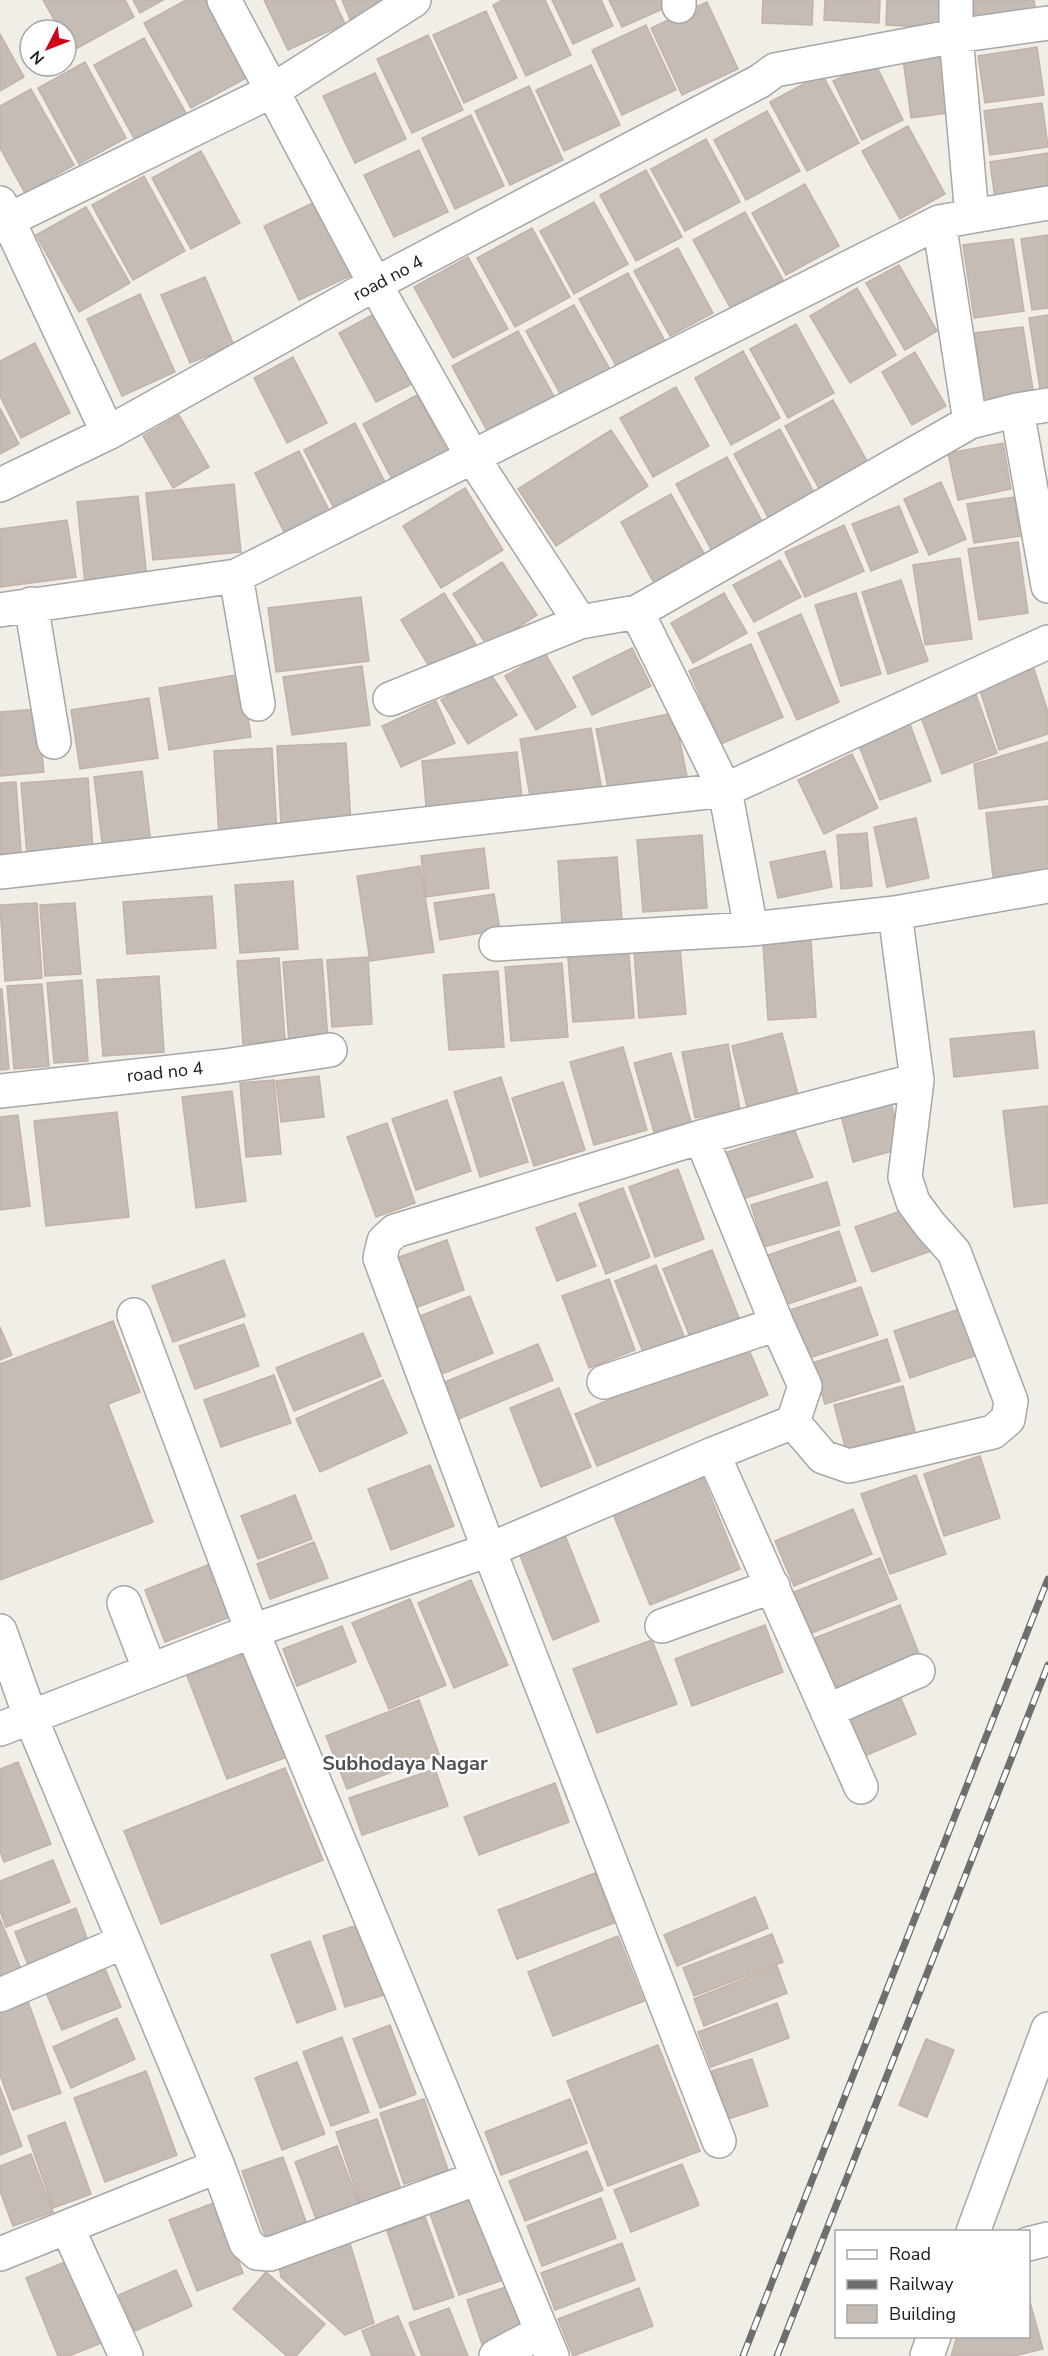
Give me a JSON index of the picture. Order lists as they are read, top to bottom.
{
  "streets": {
    "street": ["road no 4"]
  },
  "districts": ["Subhodaya Nagar"],
  "legend": ["Road", "Railway", "Building"],
  "north": "bottom left"
}
